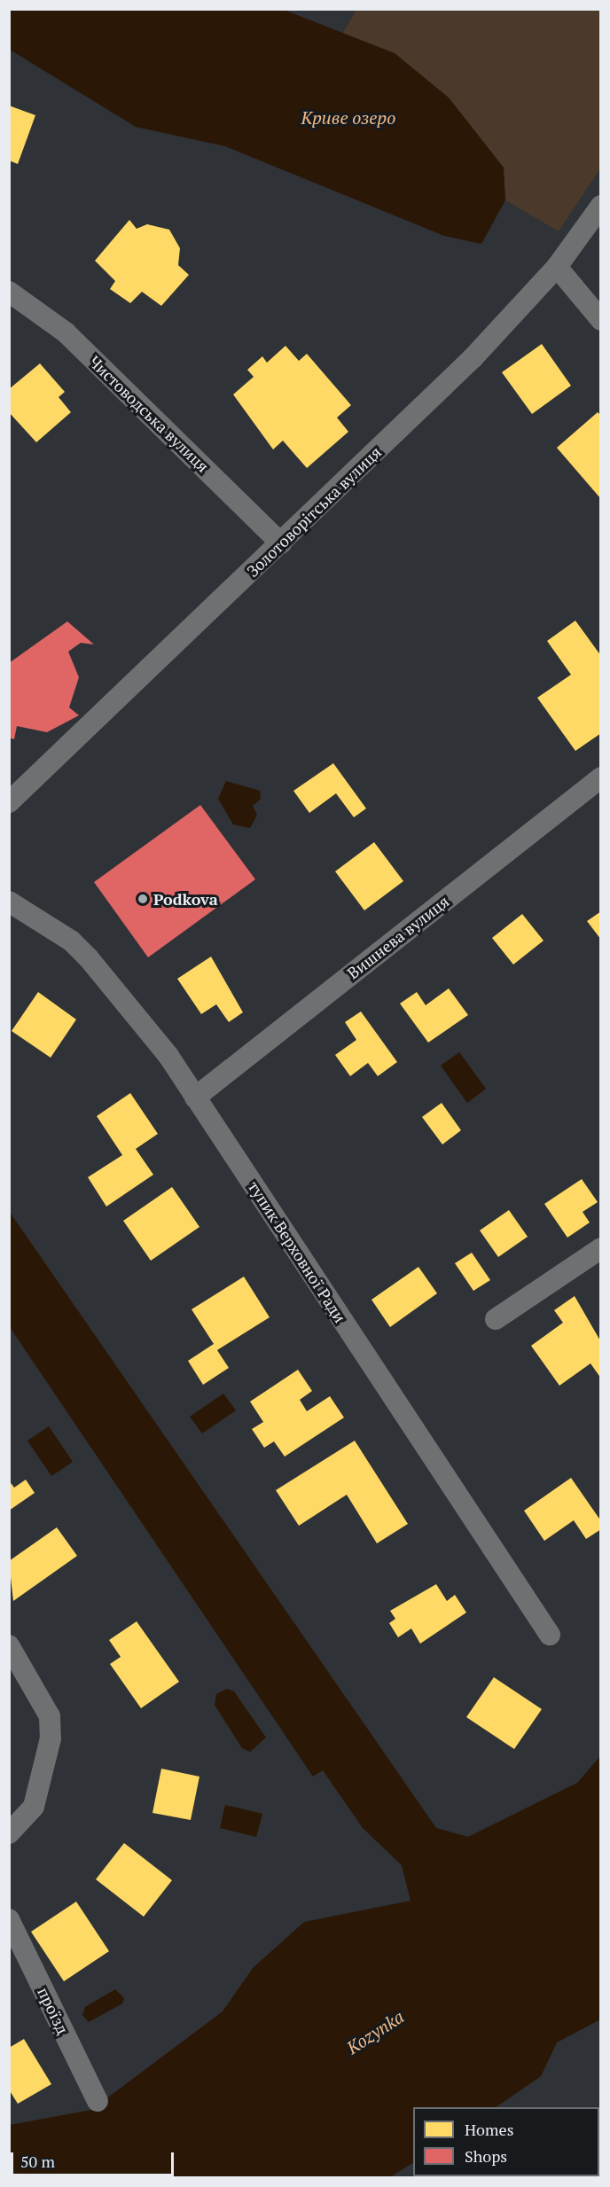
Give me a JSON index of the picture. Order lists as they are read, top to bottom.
{
  "streets": {
    "street": [
      "Чистоводська вулиця",
      "Золотоворітська вулиця",
      "Вишнева вулиця",
      "тупик Верховної Ради",
      "проїзд"
    ]
  },
  "crossings": [
    ["Чистоводська вулиця", "Золотоворітська вулиця"],
    ["Вишнева вулиця", "тупик Верховної Ради"]
  ],
  "water": ["Криве озеро", "Kozynka"],
  "places": ["Podkova"],
  "legend": ["Homes", "Shops"],
  "scale_bar": "50 m"
}
